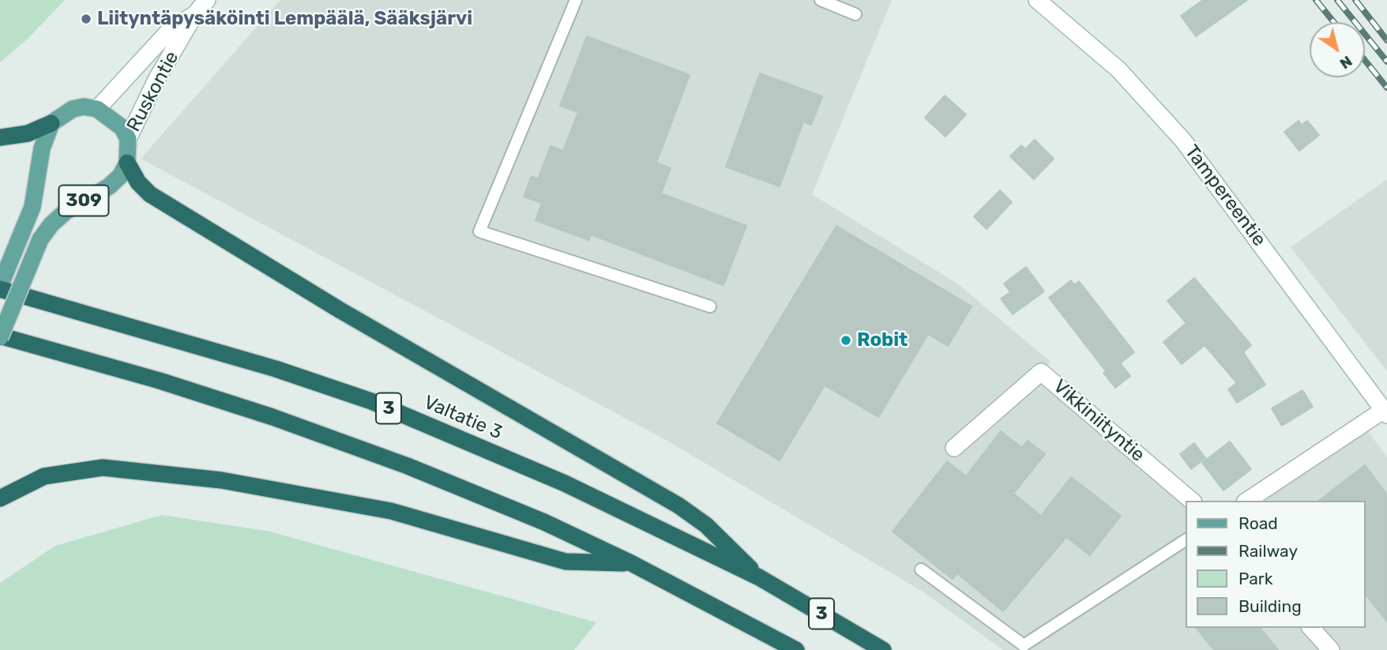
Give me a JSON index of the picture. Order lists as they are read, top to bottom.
{
  "streets": {
    "highway": ["3", "Valtatie 3"],
    "main road": [
      "Ruskontie",
      "Tampereentie",
      "309",
      "Vikkiniityntie"
    ]
  },
  "crossings": [
    ["309", "3"],
    ["309", "Valtatie 3"]
  ],
  "places": ["Liityntäpysäköinti Lempäälä, Sääksjärvi", "Robit"],
  "legend": [
    "Road",
    "Railway",
    "Park",
    "Building"
  ],
  "north": "bottom right"
}
